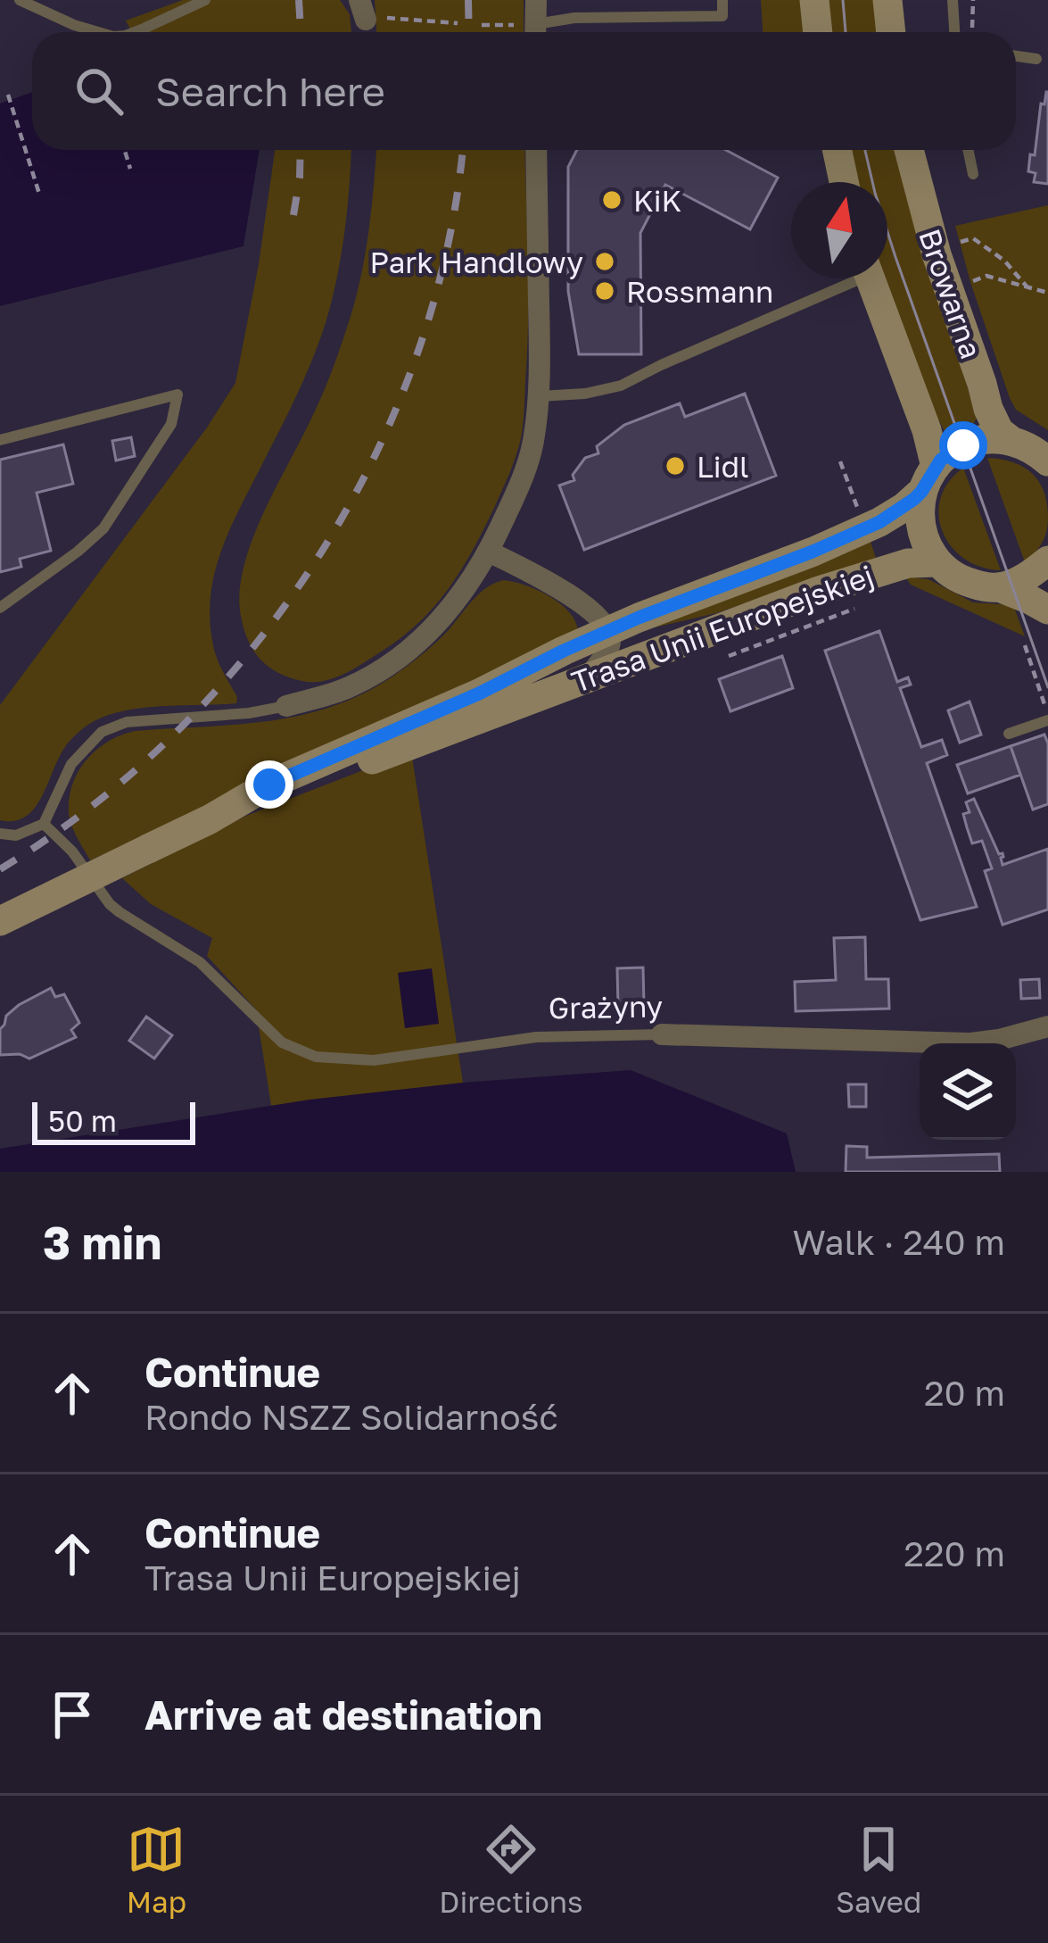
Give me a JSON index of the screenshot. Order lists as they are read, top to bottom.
{
  "streets": {
    "main road": ["Browarna", "Trasa Unii Europejskiej"],
    "street": ["Grażyny"]
  },
  "crossings": [
    ["Browarna", "Trasa Unii Europejskiej"]
  ],
  "places": [
    "KiK",
    "Park Handlowy",
    "Rossmann",
    "Lidl"
  ],
  "scale_bar": "50 m",
  "north": "top",
  "page": {
    "search": "Search here",
    "scale": "50 m",
    "heading": ["3 min", "Walk · 240 m"],
    "list": [
      ["Continue", "Rondo NSZZ Solidarność", "20 m"],
      ["Continue", "Trasa Unii Europejskiej", "220 m"],
      "Arrive at destination"
    ],
    "nav": ["Map", "Directions", "Saved"]
  }
}
